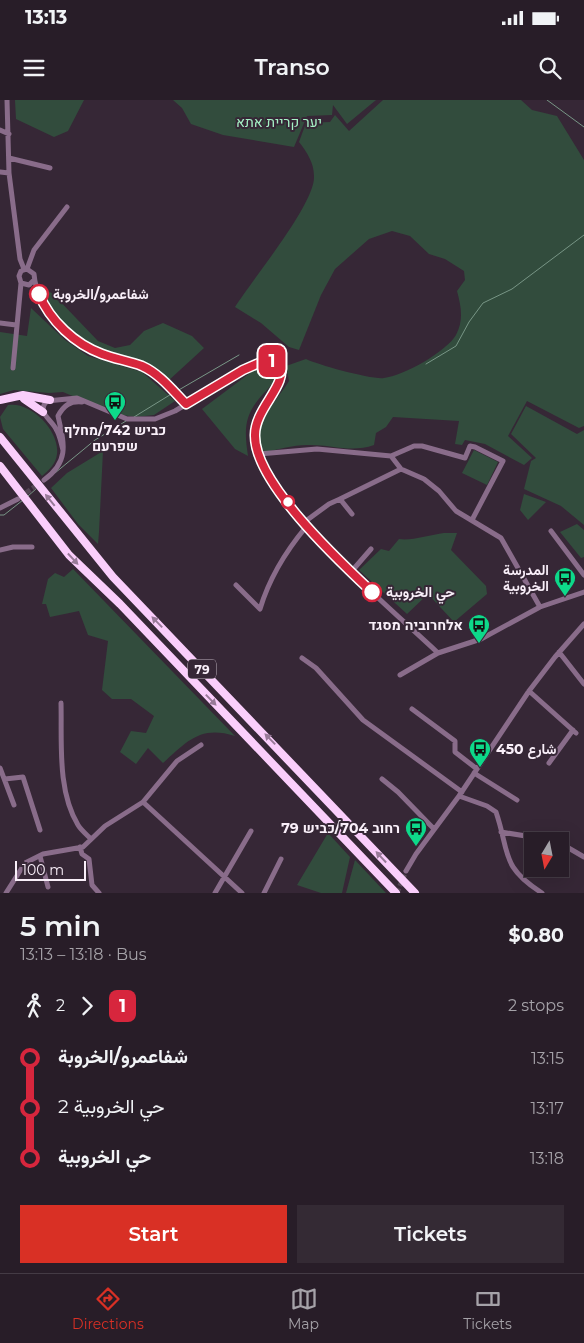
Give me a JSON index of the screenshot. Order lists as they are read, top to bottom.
{
  "streets": {
    "highway": ["79"]
  },
  "parks": ["יער קריית אתא"],
  "places": {
    "other": ["شفاعمرو/الخروبة", "حي الخروبية"],
    "bus stop": [
      "כביש 742/מחלף שפרעם",
      "المدرسة الخروبية",
      "אלחרוביה מסגד",
      "شارع 450",
      "רחוב 704/כביש 79"
    ]
  },
  "lines": ["bus line 1"],
  "scale_bar": "100 m",
  "north": "bottom",
  "page": {
    "status": "13:13",
    "header": "Transo",
    "on_map": "1",
    "scale": "100 m",
    "heading": ["5 min", "13:13 – 13:18 · Bus", "$0.80"],
    "legs": ["2", "1", "2 stops"],
    "list": [
      {
        "name": "شفاعمرو/الخروبة",
        "value": "13:15"
      },
      {
        "name": "حي الخروبية 2",
        "value": "13:17"
      },
      {
        "name": "حي الخروبية",
        "value": "13:18"
      }
    ],
    "buttons": ["Start", "Tickets"],
    "tabs": ["Directions", "Map", "Tickets"]
  }
}
